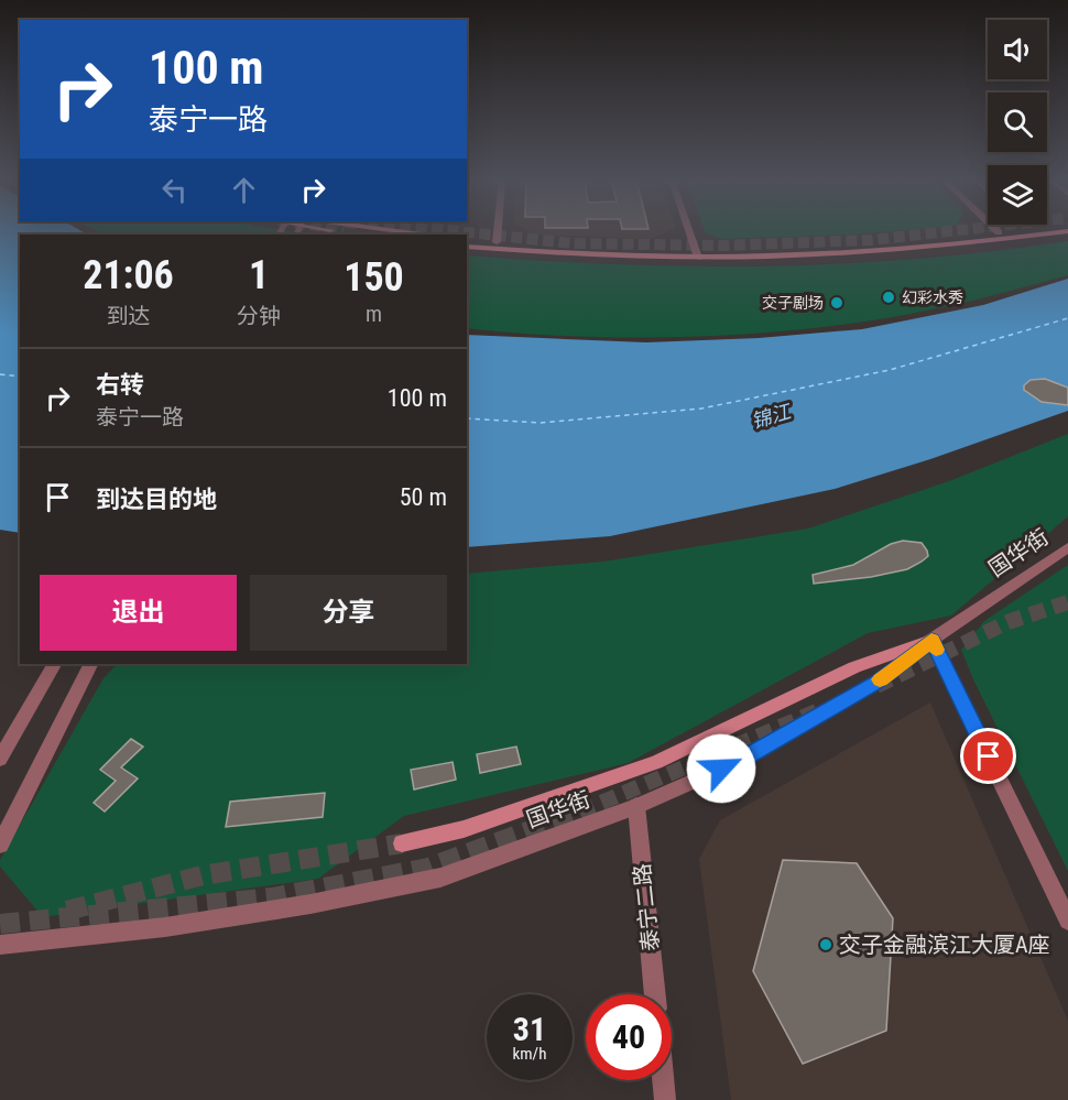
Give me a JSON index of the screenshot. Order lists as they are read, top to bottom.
{
  "streets": {
    "street": ["国华街", "泰宁二路"]
  },
  "crossings": [
    ["国华街", "泰宁二路"]
  ],
  "water": ["锦江"],
  "places": ["幻彩水秀", "交子剧场", "交子金融滨江大厦A座"],
  "page": {
    "turn": ["100 m", "泰宁一路"],
    "eta": [
      "21:06",
      "到达",
      "1",
      "分钟",
      "150",
      "m"
    ],
    "list": [
      {
        "name": "右转",
        "note": "泰宁一路",
        "value": "100 m"
      },
      {
        "name": "到达目的地",
        "value": "50 m"
      }
    ],
    "buttons": ["退出", "分享"],
    "speed": "31 km/h",
    "limit": "40"
  }
}
